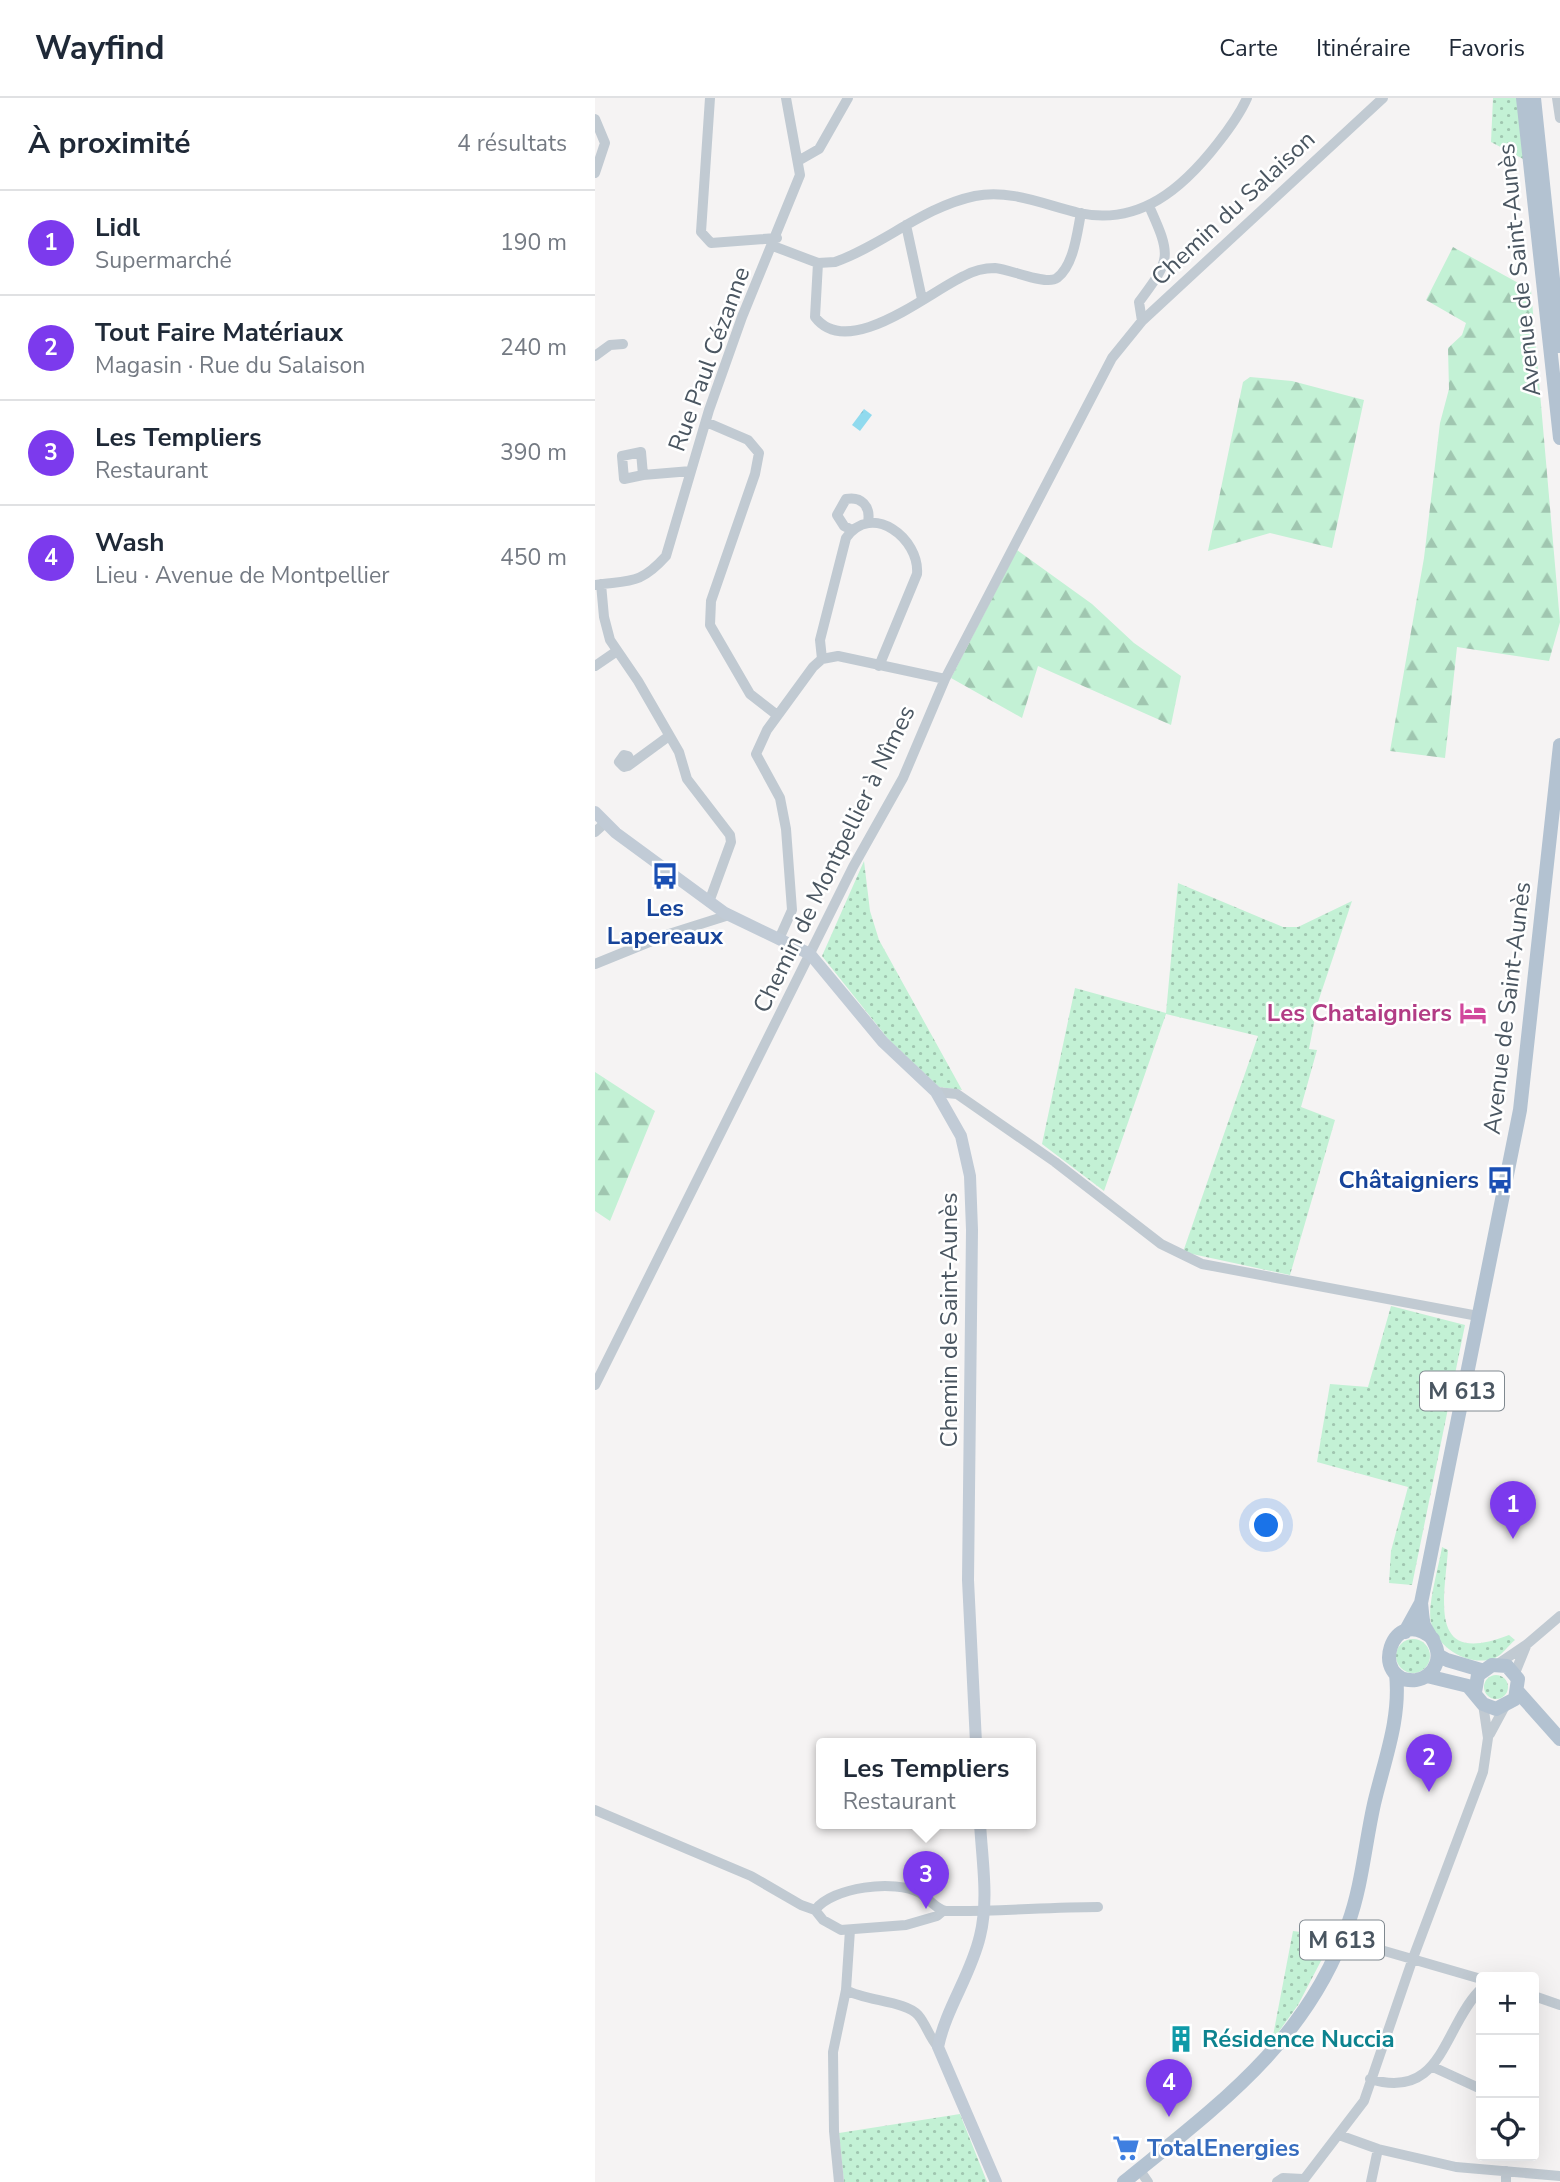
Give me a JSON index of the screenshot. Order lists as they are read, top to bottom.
{
  "streets": {
    "main road": ["Avenue de Saint-Aunès", "M 613"],
    "street": [
      "Chemin du Salaison",
      "Rue Paul Cézanne",
      "Chemin de Montpellier à Nîmes",
      "Chemin de Saint-Aunès"
    ]
  },
  "crossings": [
    ["Chemin du Salaison", "Chemin de Montpellier à Nîmes"],
    ["Avenue de Saint-Aunès", "M 613"],
    ["Chemin de Montpellier à Nîmes", "Chemin de Saint-Aunès"]
  ],
  "places": {
    "bus stop": ["Les Lapereaux", "Châtaigniers"],
    "hotel": ["Les Chataigniers"],
    "building": ["Résidence Nuccia"],
    "supermarket": ["TotalEnergies"]
  },
  "page": {
    "header": "Wayfind",
    "nav": ["Carte", "Itinéraire", "Favoris"],
    "heading": ["À proximité", "4 résultats"],
    "list": [
      {
        "mark": "1",
        "name": "Lidl",
        "note": "Supermarché",
        "value": "190 m"
      },
      {
        "mark": "2",
        "name": "Tout Faire Matériaux",
        "note": "Magasin · Rue du Salaison",
        "value": "240 m"
      },
      {
        "mark": "3",
        "name": "Les Templiers",
        "note": "Restaurant",
        "value": "390 m"
      },
      {
        "mark": "4",
        "name": "Wash",
        "note": "Lieu · Avenue de Montpellier",
        "value": "450 m"
      }
    ],
    "pins": [
      "1",
      "2",
      "3",
      "4"
    ],
    "popup": ["Les Templiers", "Restaurant"],
    "map_buttons": ["+", "−"]
  }
}
